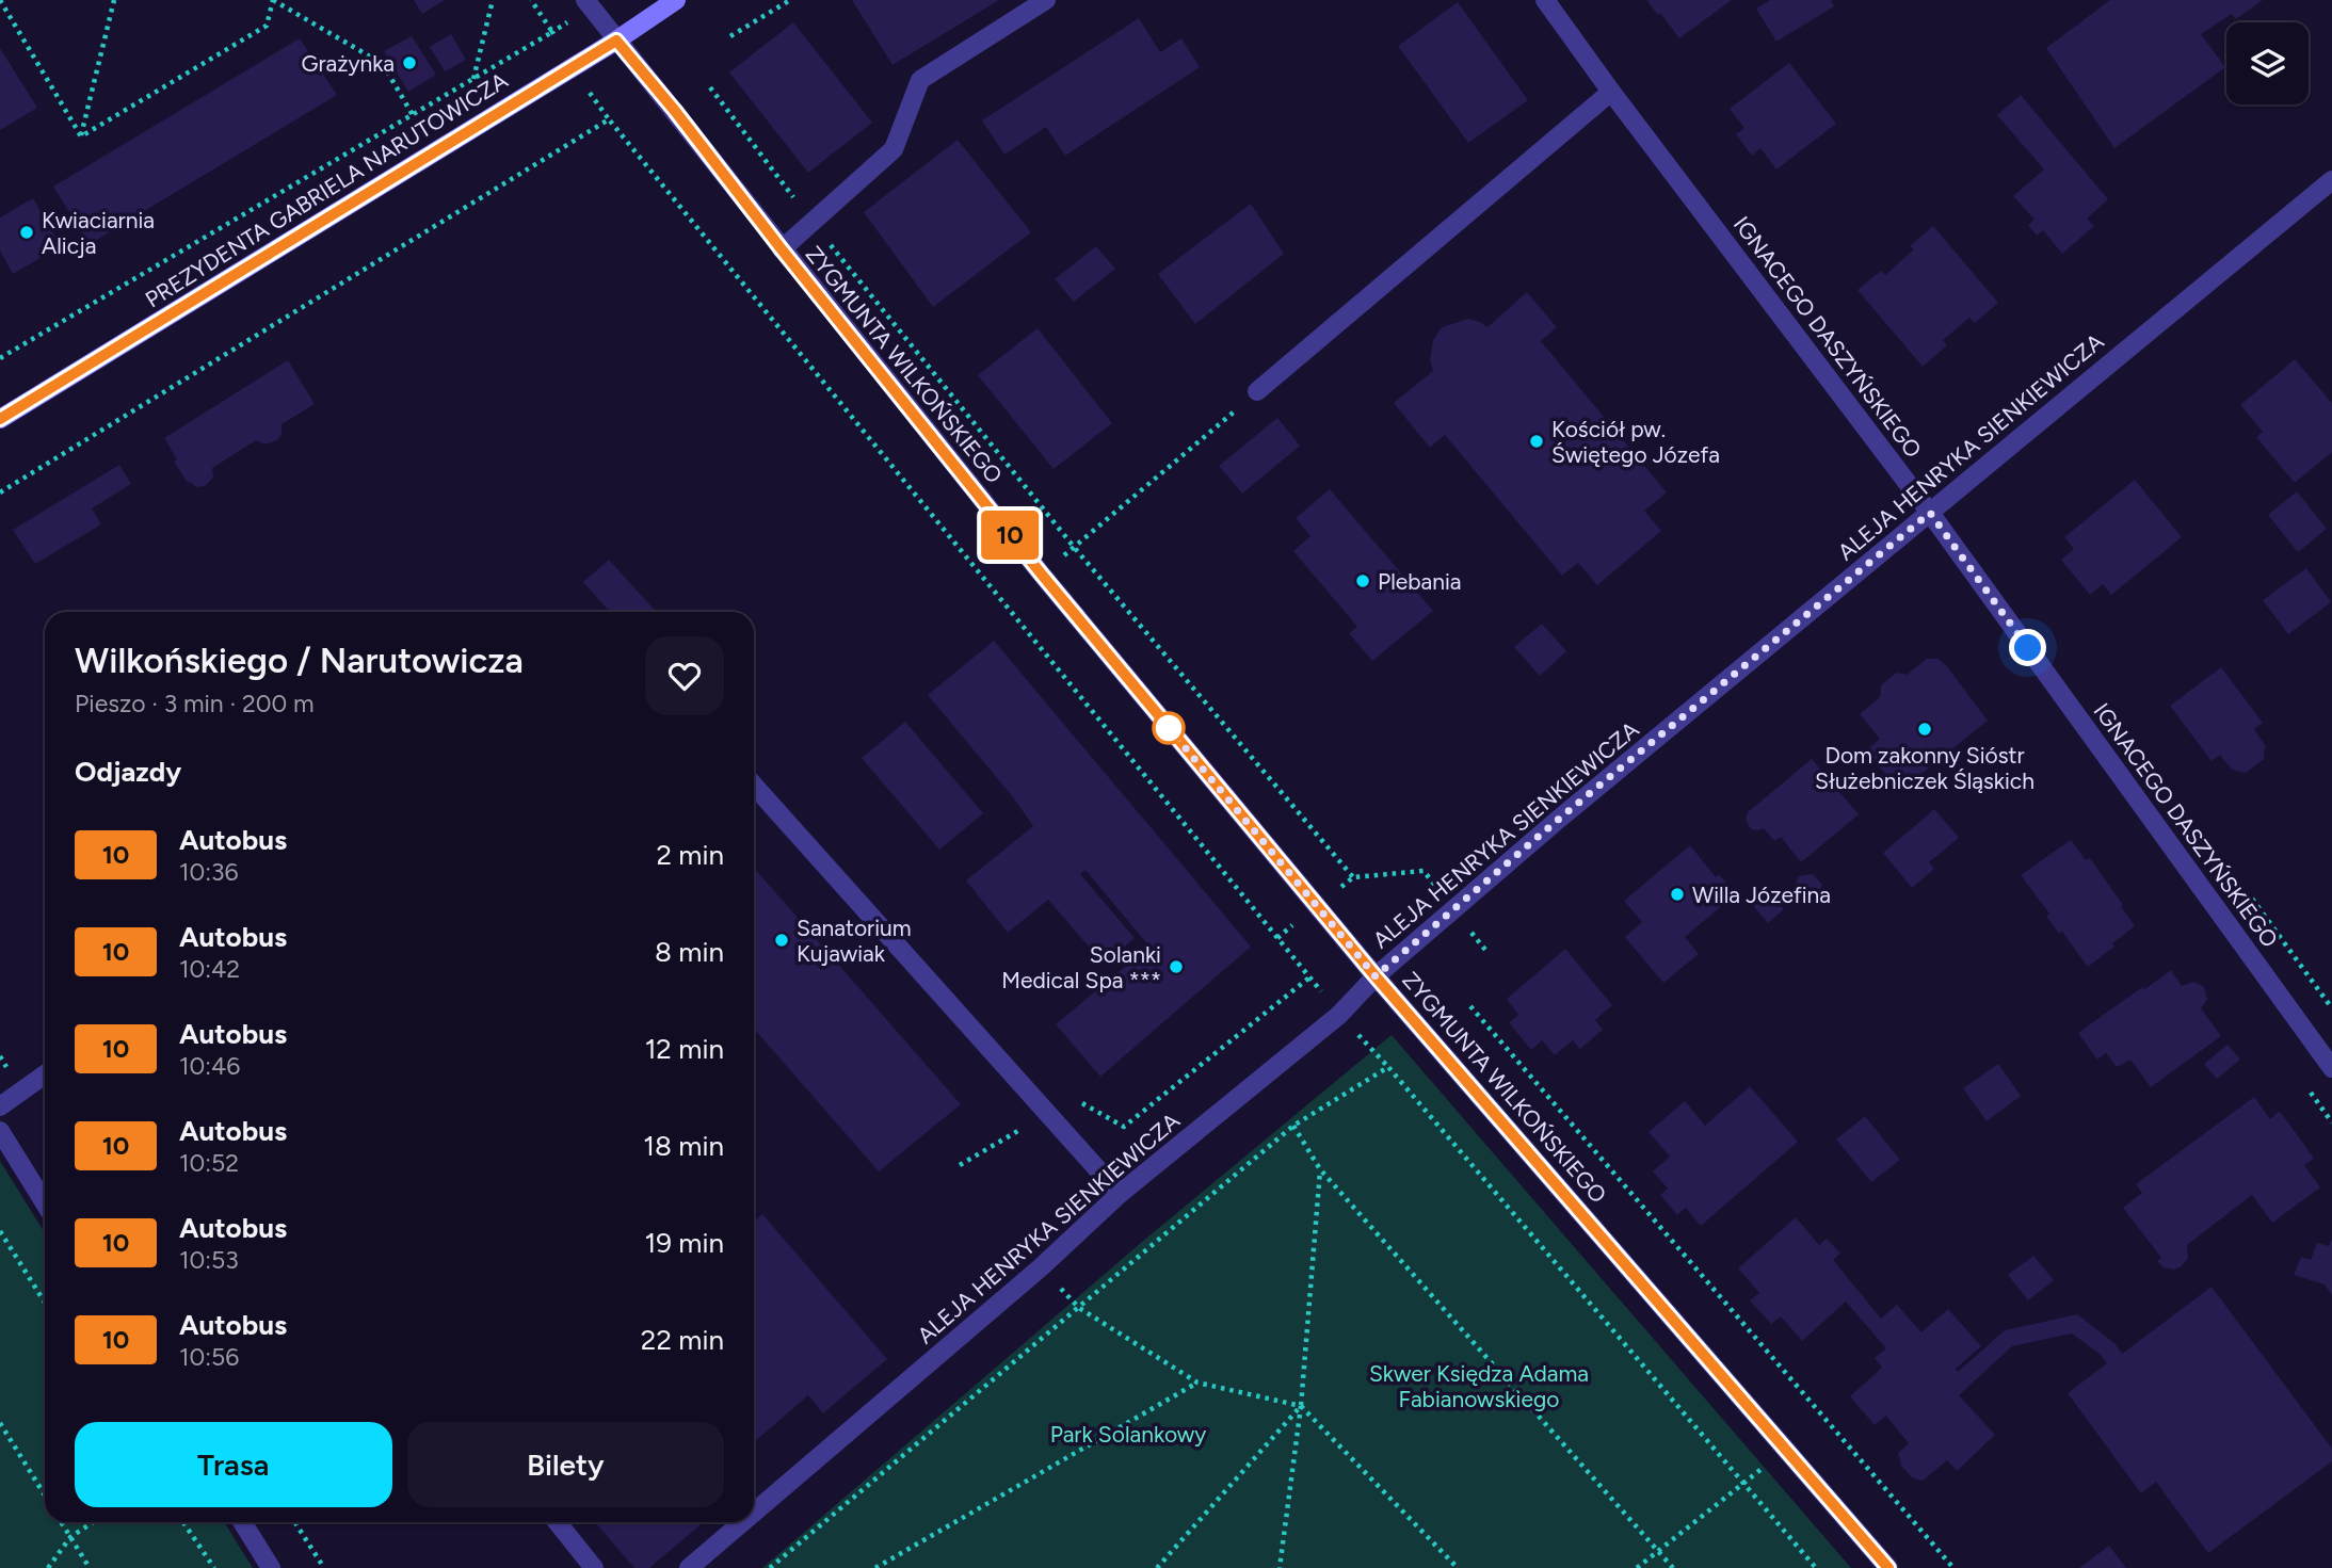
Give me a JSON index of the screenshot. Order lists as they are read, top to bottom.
{
  "streets": {
    "street": [
      "PREZYDENTA GABRIELA NARUTOWICZA",
      "IGNACEGO DASZYŃSKIEGO",
      "ZYGMUNTA WILKOŃSKIEGO",
      "ALEJA HENRYKA SIENKIEWICZA"
    ]
  },
  "crossings": [
    ["PREZYDENTA GABRIELA NARUTOWICZA", "ZYGMUNTA WILKOŃSKIEGO"],
    ["IGNACEGO DASZYŃSKIEGO", "ALEJA HENRYKA SIENKIEWICZA"],
    ["ZYGMUNTA WILKOŃSKIEGO", "ALEJA HENRYKA SIENKIEWICZA"]
  ],
  "parks": ["Skwer Księdza Adama Fabianowskiego", "Park Solankowy"],
  "places": [
    "Grażynka",
    "Kwiaciarnia Alicja",
    "Kościół pw. Świętego Józefa",
    "Plebania",
    "Dom zakonny Sióstr Służebniczek Śląskich",
    "Willa Józefina",
    "Sanatorium Kujawiak",
    "Solanki Medical Spa ***"
  ],
  "lines": ["bus line 10"],
  "page": {
    "on_map": "10",
    "heading": [
      ["Wilkońskiego / Narutowicza", "Pieszo · 3 min · 200 m"],
      "Odjazdy"
    ],
    "list": [
      {
        "mark": "10",
        "name": "Autobus",
        "note": "10:36",
        "value": "2 min"
      },
      {
        "mark": "10",
        "name": "Autobus",
        "note": "10:42",
        "value": "8 min"
      },
      {
        "mark": "10",
        "name": "Autobus",
        "note": "10:46",
        "value": "12 min"
      },
      {
        "mark": "10",
        "name": "Autobus",
        "note": "10:52",
        "value": "18 min"
      },
      {
        "mark": "10",
        "name": "Autobus",
        "note": "10:53",
        "value": "19 min"
      },
      {
        "mark": "10",
        "name": "Autobus",
        "note": "10:56",
        "value": "22 min"
      }
    ],
    "buttons": ["Trasa", "Bilety"]
  }
}
